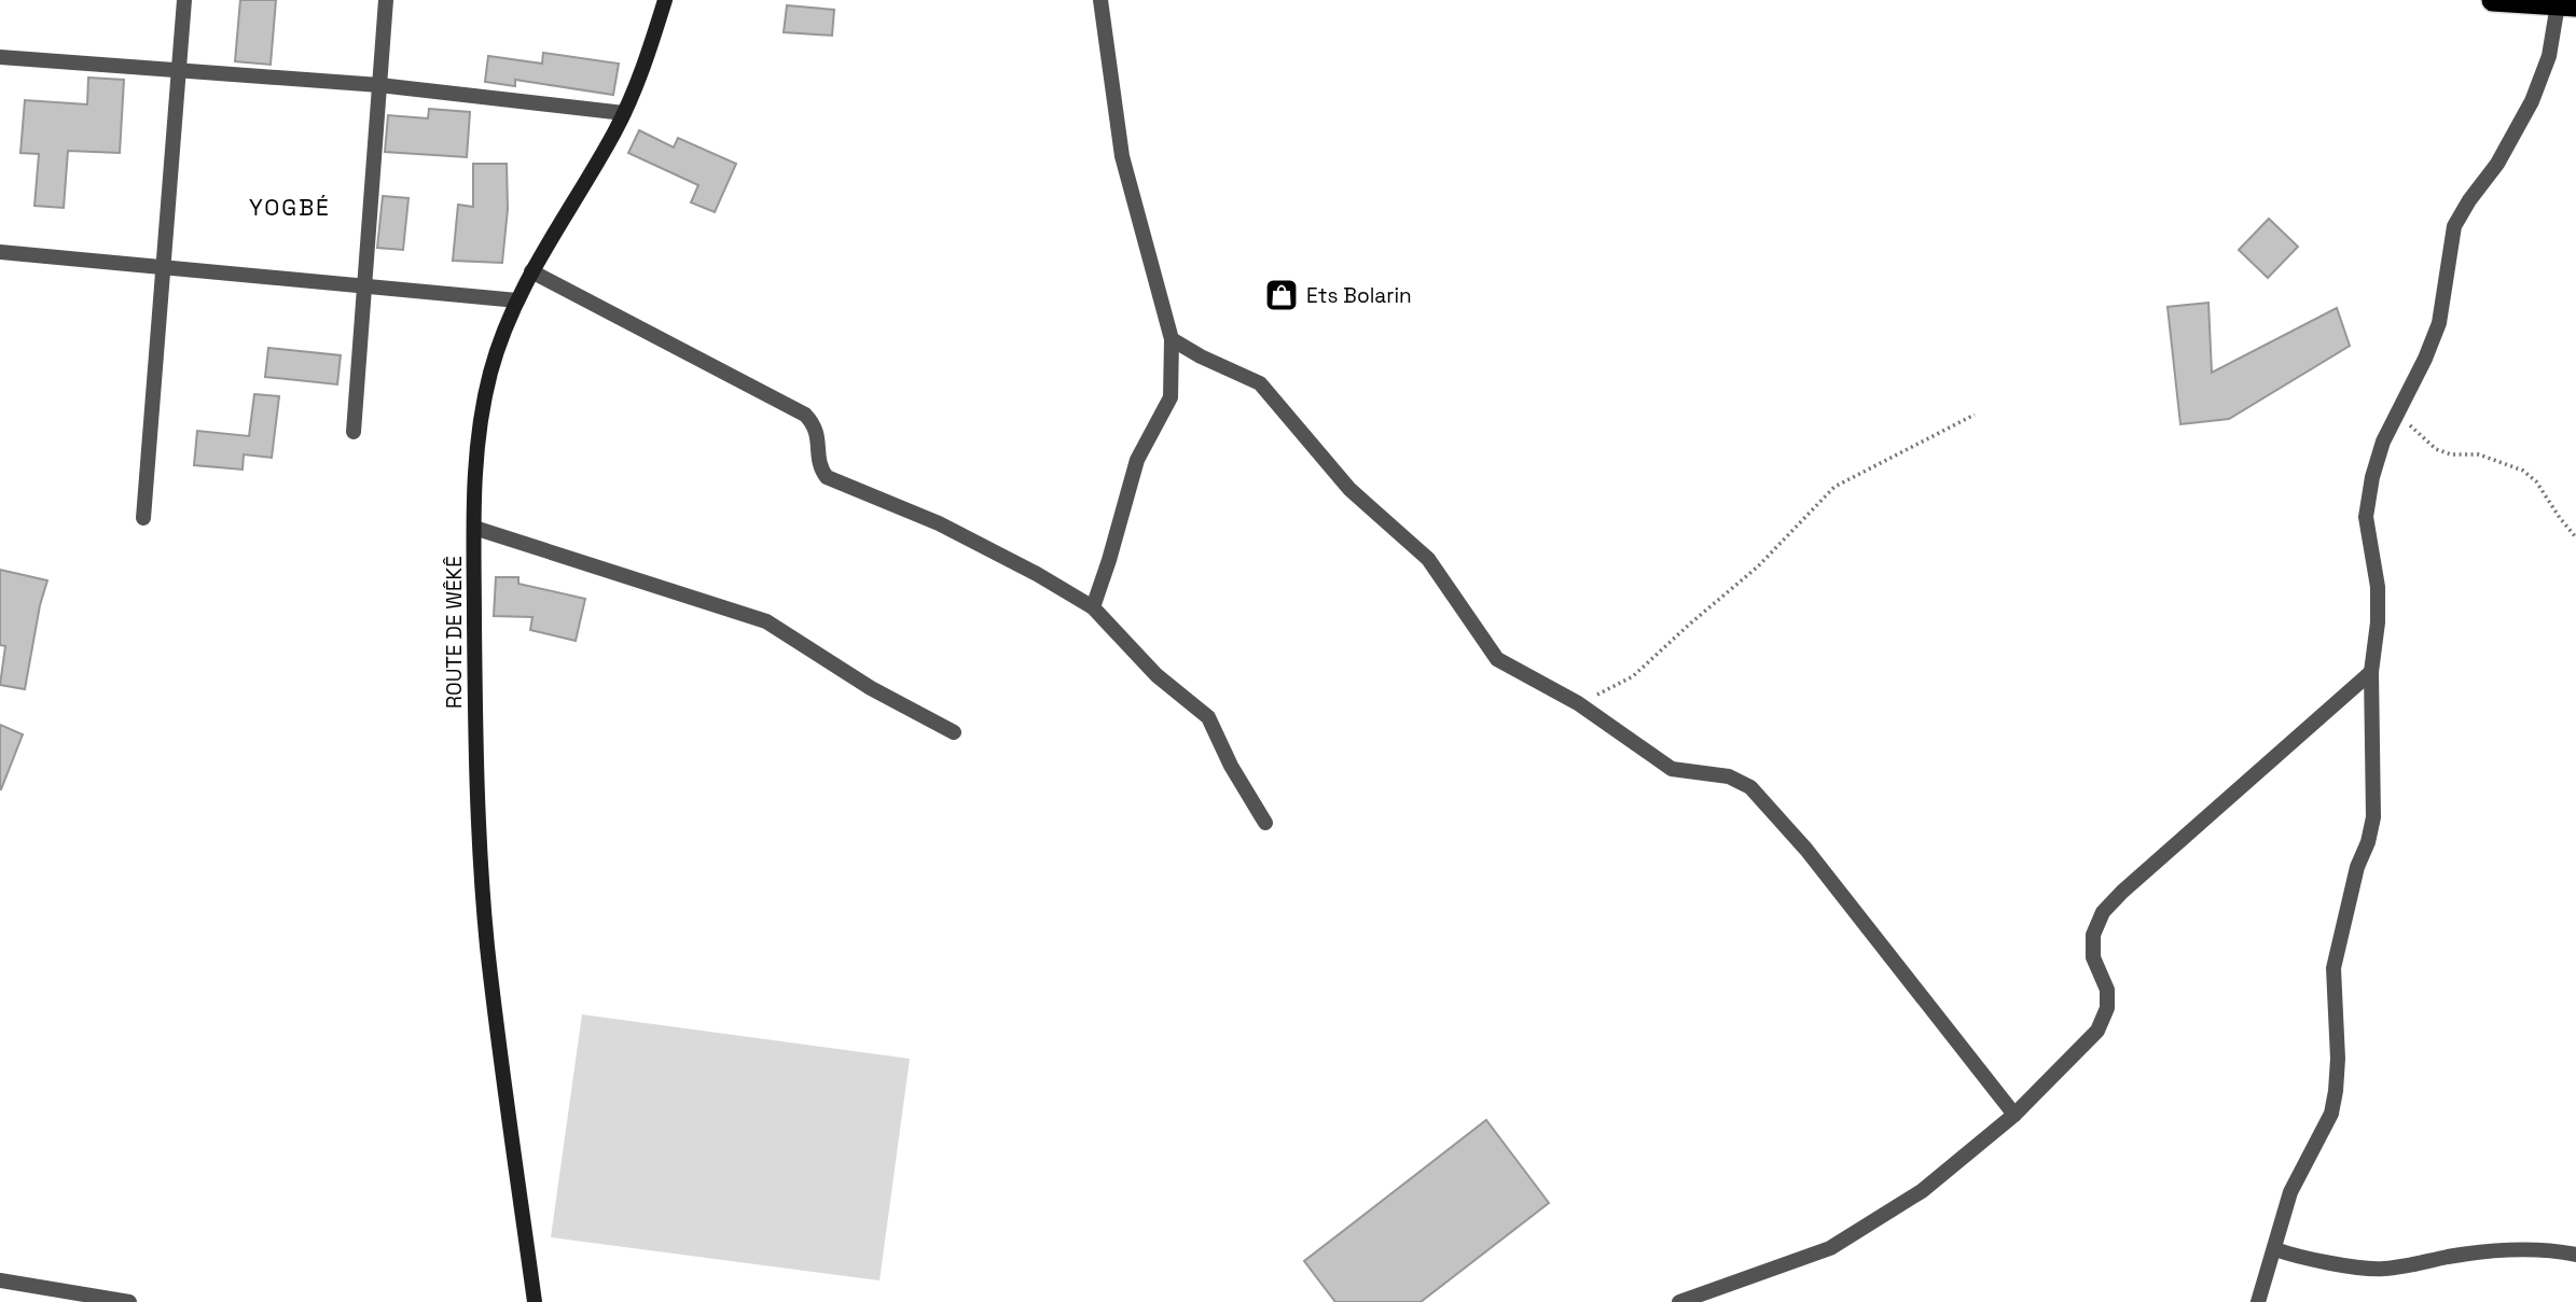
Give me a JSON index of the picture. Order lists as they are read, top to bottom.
{
  "streets": {
    "street": ["ROUTE DE WÊKÊ"]
  },
  "districts": ["YOGBÉ"],
  "places": {
    "shop": ["Ets Bolarin"]
  }
}
